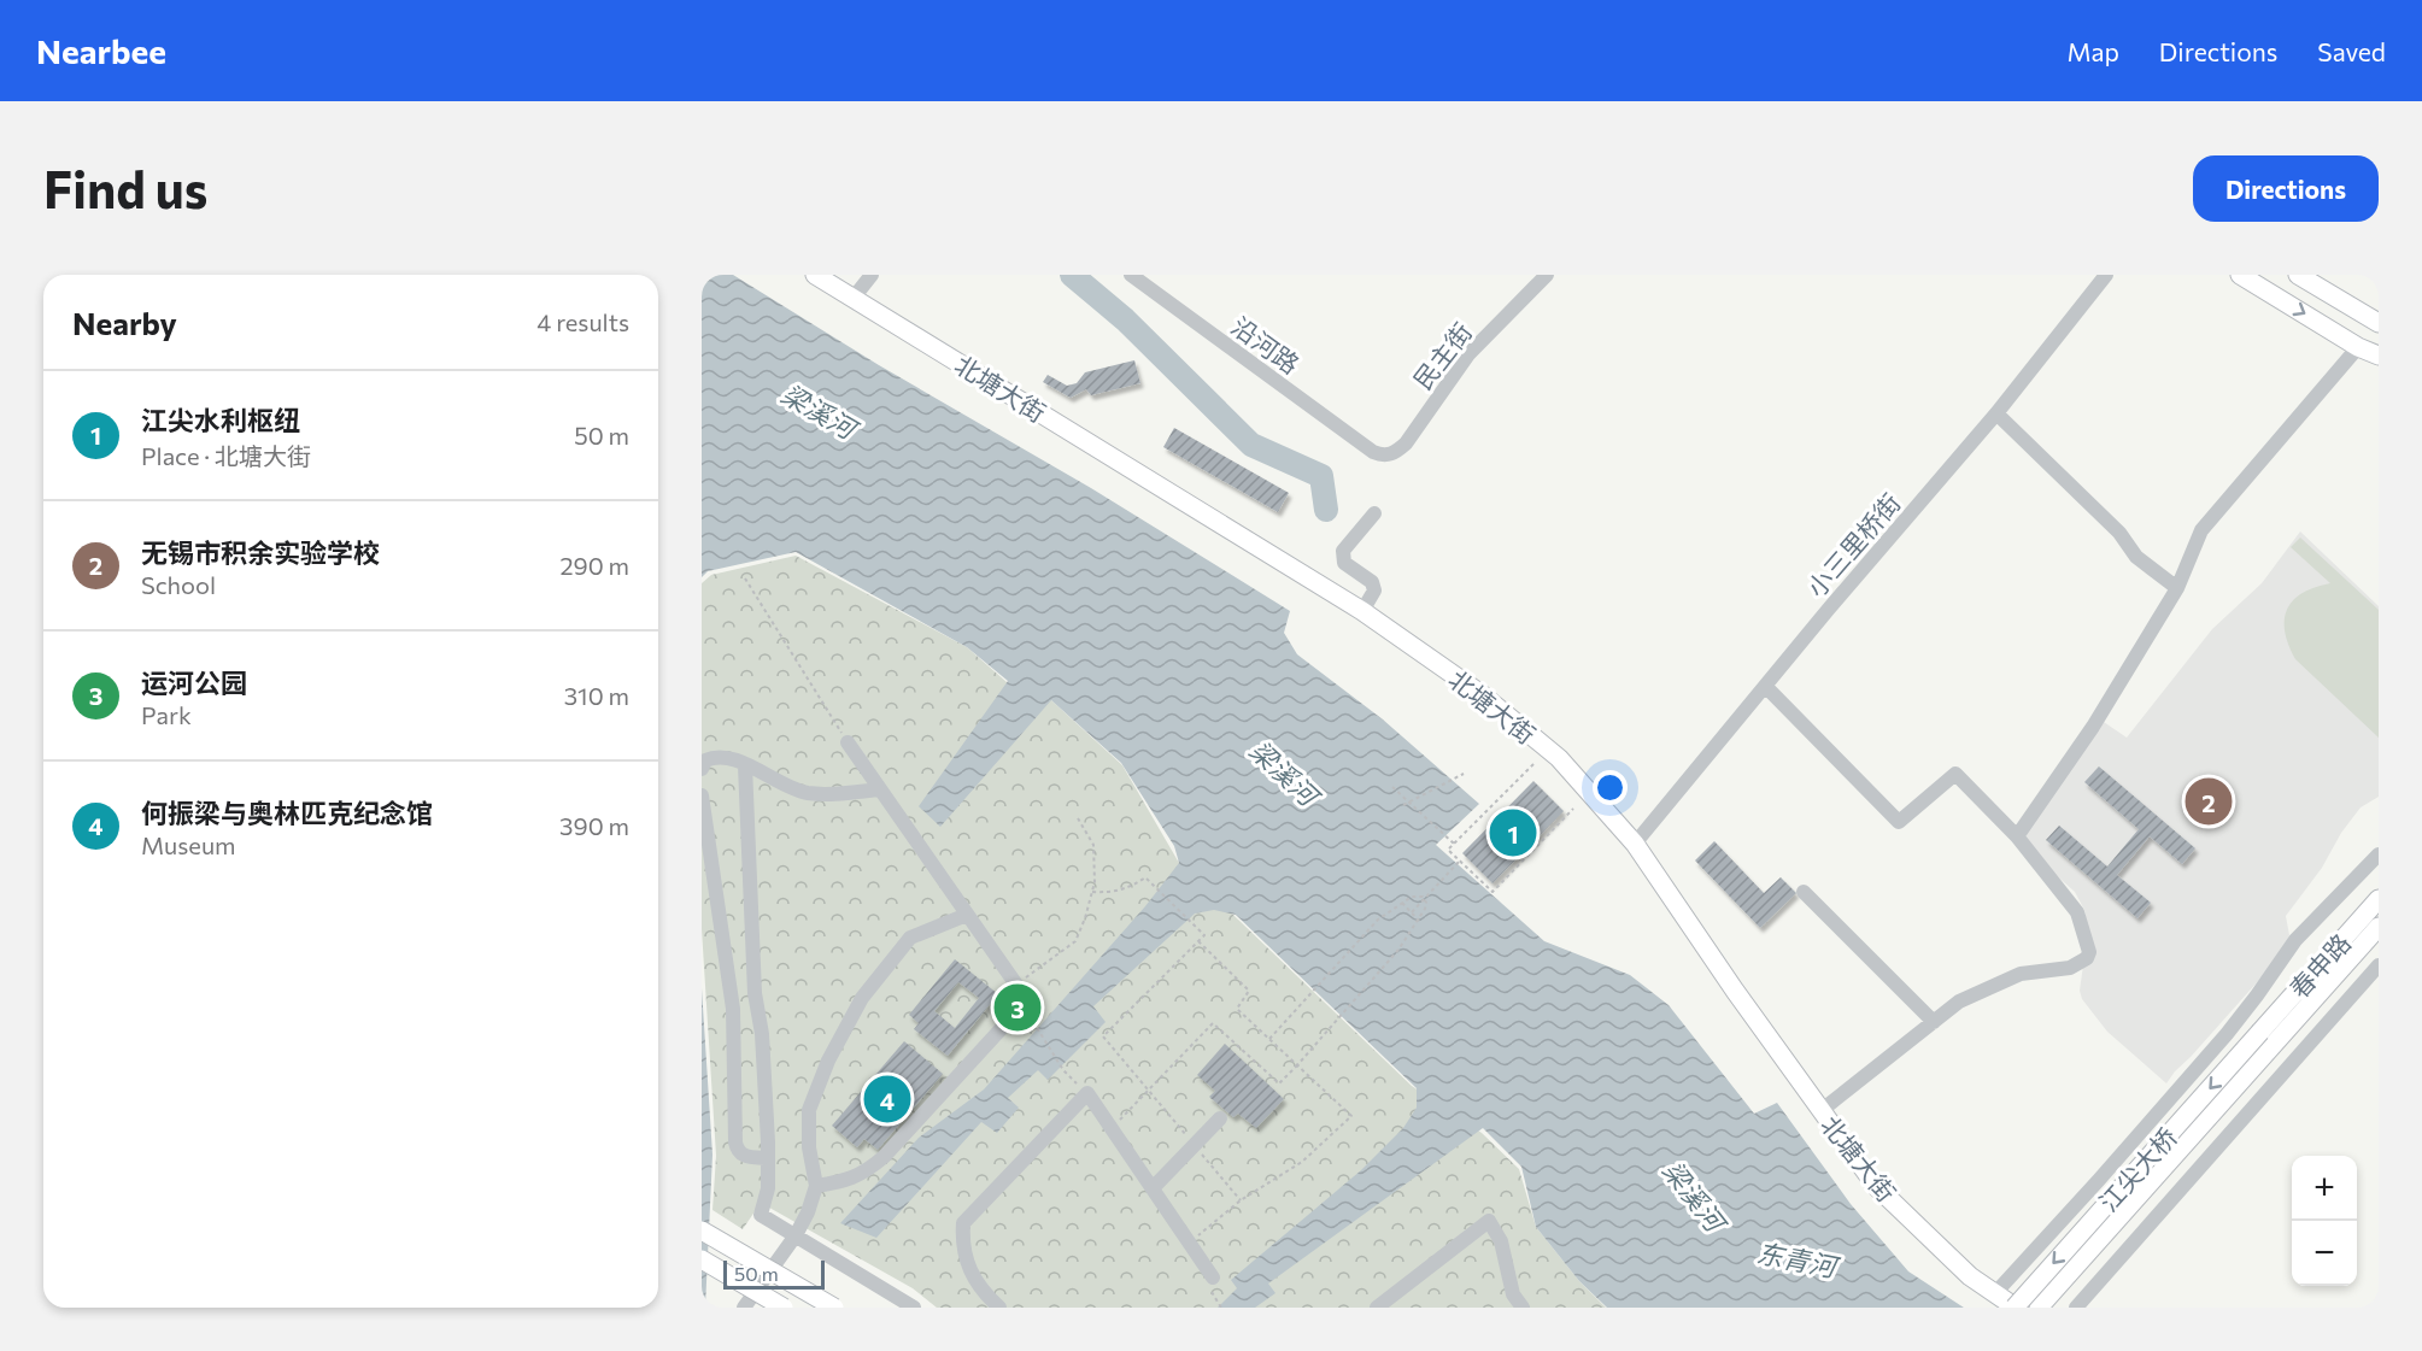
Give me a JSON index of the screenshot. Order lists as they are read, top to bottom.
{
  "streets": {
    "main road": ["北塘大街", "春申路", "江尖大桥"],
    "street": ["沿河路", "民主街", "小三里桥街"]
  },
  "crossings": [
    ["沿河路", "民主街"],
    ["北塘大街", "小三里桥街"],
    ["北塘大街", "江尖大桥"],
    ["春申路", "江尖大桥"]
  ],
  "water": ["梁溪河", "东青河"],
  "scale_bar": "50 m",
  "page": {
    "header": "Nearbee",
    "nav": ["Map", "Directions", "Saved"],
    "buttons": "Directions",
    "title": "Find us",
    "heading": ["Nearby", "4 results"],
    "list": [
      {
        "mark": "1",
        "name": "江尖水利枢纽",
        "note": "Place · 北塘大街",
        "value": "50 m"
      },
      {
        "mark": "2",
        "name": "无锡市积余实验学校",
        "note": "School",
        "value": "290 m"
      },
      {
        "mark": "3",
        "name": "运河公园",
        "note": "Park",
        "value": "310 m"
      },
      {
        "mark": "4",
        "name": "何振梁与奥林匹克纪念馆",
        "note": "Museum",
        "value": "390 m"
      }
    ],
    "pins": [
      "2",
      "1",
      "3",
      "4"
    ],
    "map_buttons": ["+", "−"],
    "scale": "50 m"
  }
}
